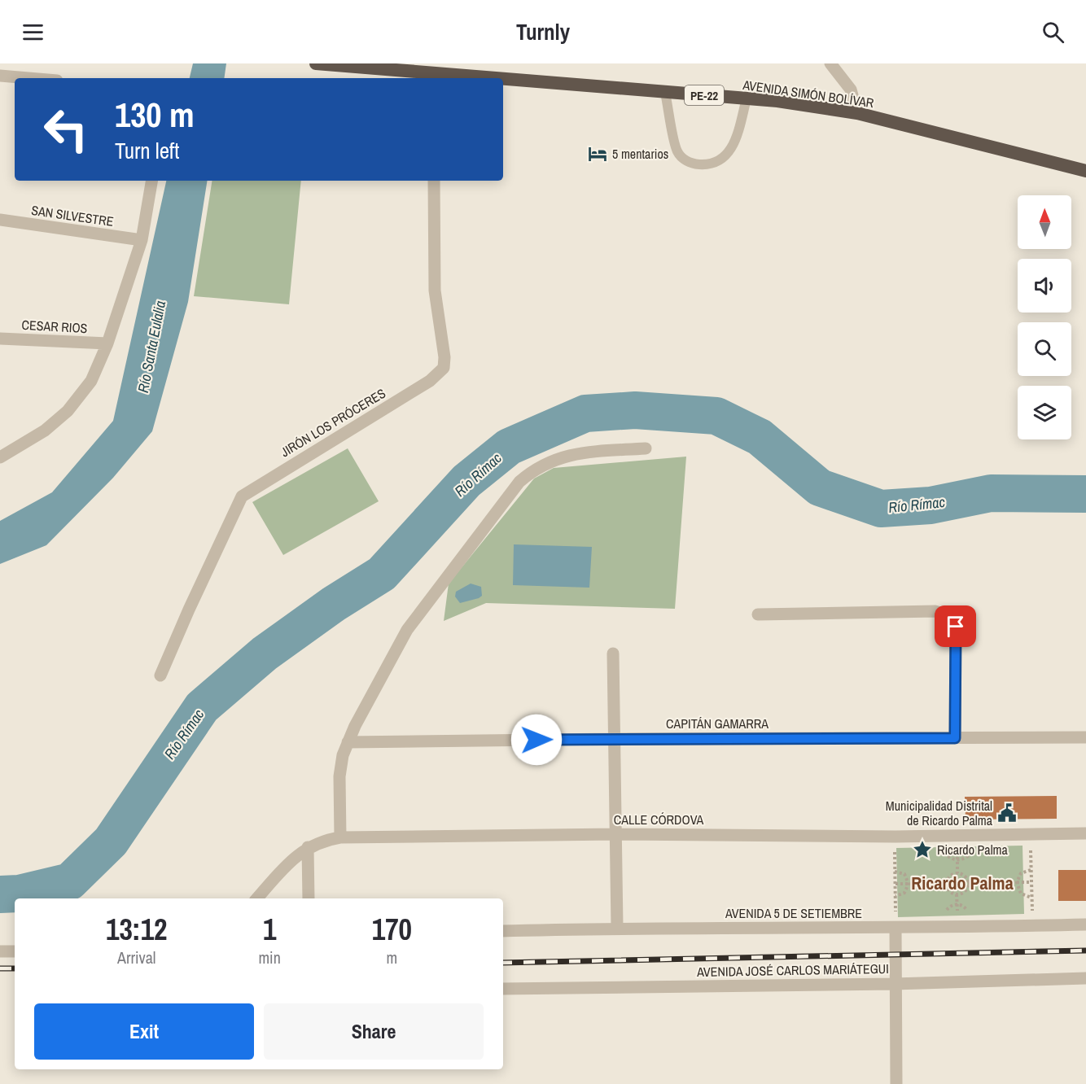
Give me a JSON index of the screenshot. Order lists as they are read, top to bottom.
{
  "streets": {
    "highway": ["AVENIDA SIMÓN BOLÍVAR", "PE-22"],
    "street": [
      "SAN SILVESTRE",
      "CESAR RIOS",
      "JIRÓN LOS PRÓCERES",
      "CAPITÁN GAMARRA",
      "CALLE CÓRDOVA",
      "AVENIDA 5 DE SETIEMBRE",
      "AVENIDA JOSÉ CARLOS MARIÁTEGUI"
    ]
  },
  "districts": ["Ricardo Palma"],
  "water": ["Río Santa Eulalia", "Río Rímac"],
  "places": {
    "hotel": ["5 mentarios"],
    "public building": ["Municipalidad Distrital de Ricardo Palma"],
    "place": ["Ricardo Palma"]
  },
  "north": "top",
  "page": {
    "header": "Turnly",
    "turn": ["130 m", "Turn left"],
    "eta": [
      "13:12",
      "Arrival",
      "1",
      "min",
      "170",
      "m"
    ],
    "buttons": ["Exit", "Share"]
  }
}
